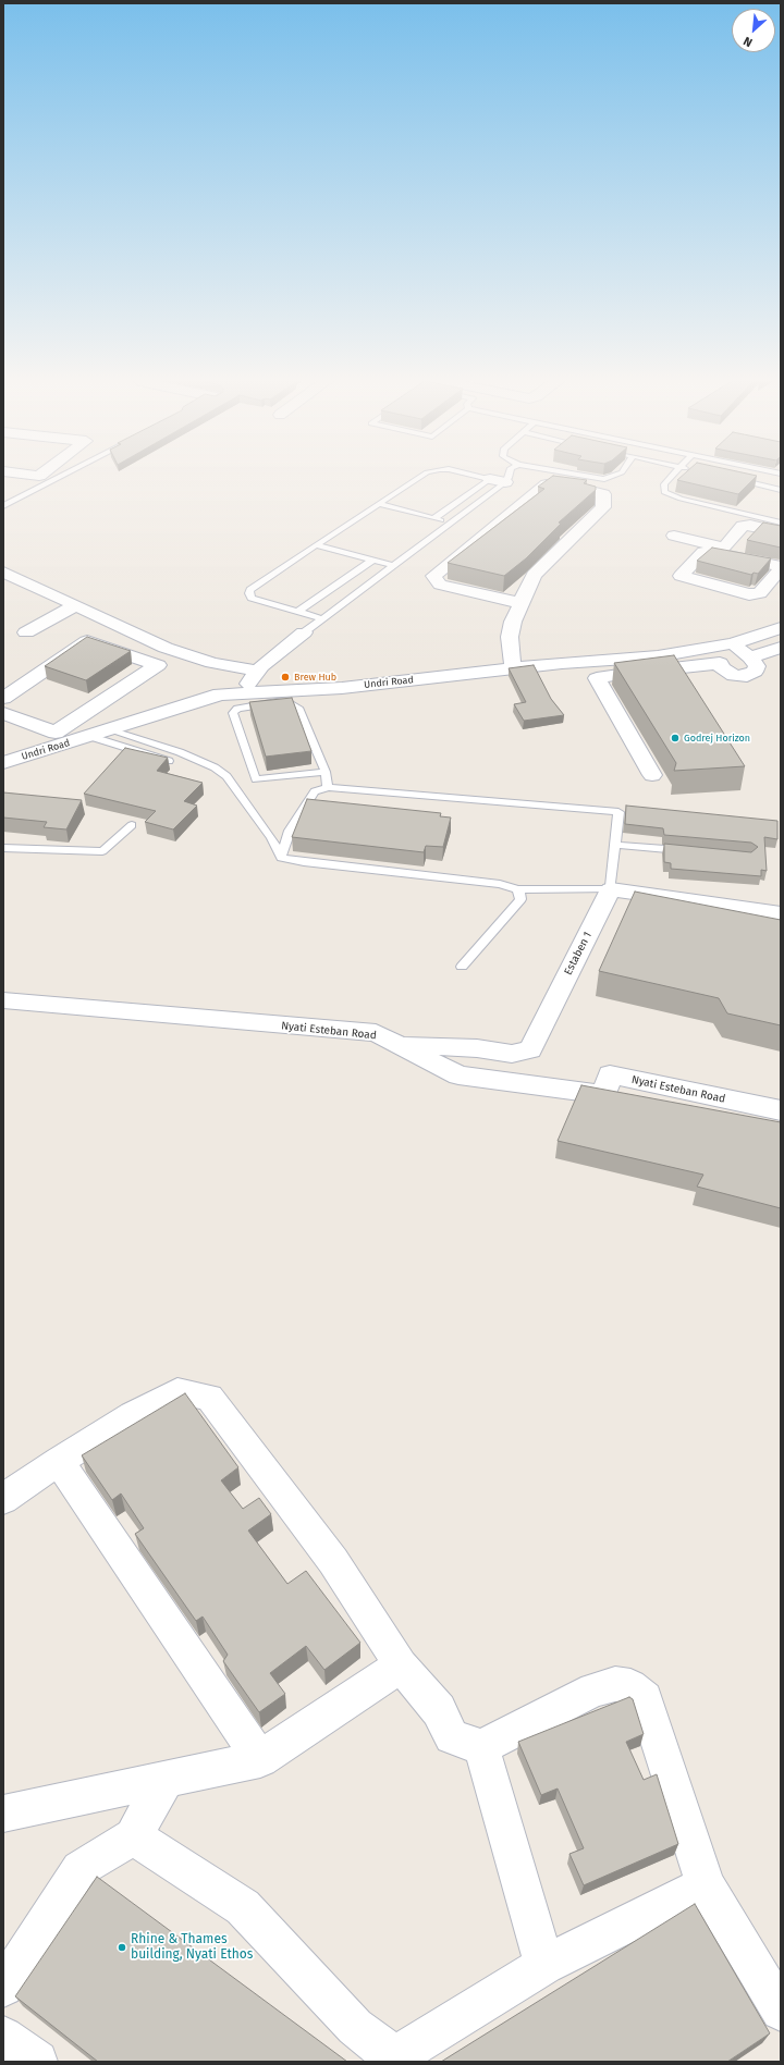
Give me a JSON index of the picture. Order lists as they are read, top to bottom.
{
  "streets": {
    "street": ["Undri Road", "Estaben 1", "Nyati Esteban Road"]
  },
  "crossings": [
    ["Estaben 1", "Nyati Esteban Road"]
  ],
  "places": ["Brew Hub", "Godrej Horizon", "Rhine & Thames building, Nyati Ethos"],
  "north": "bottom left"
}
